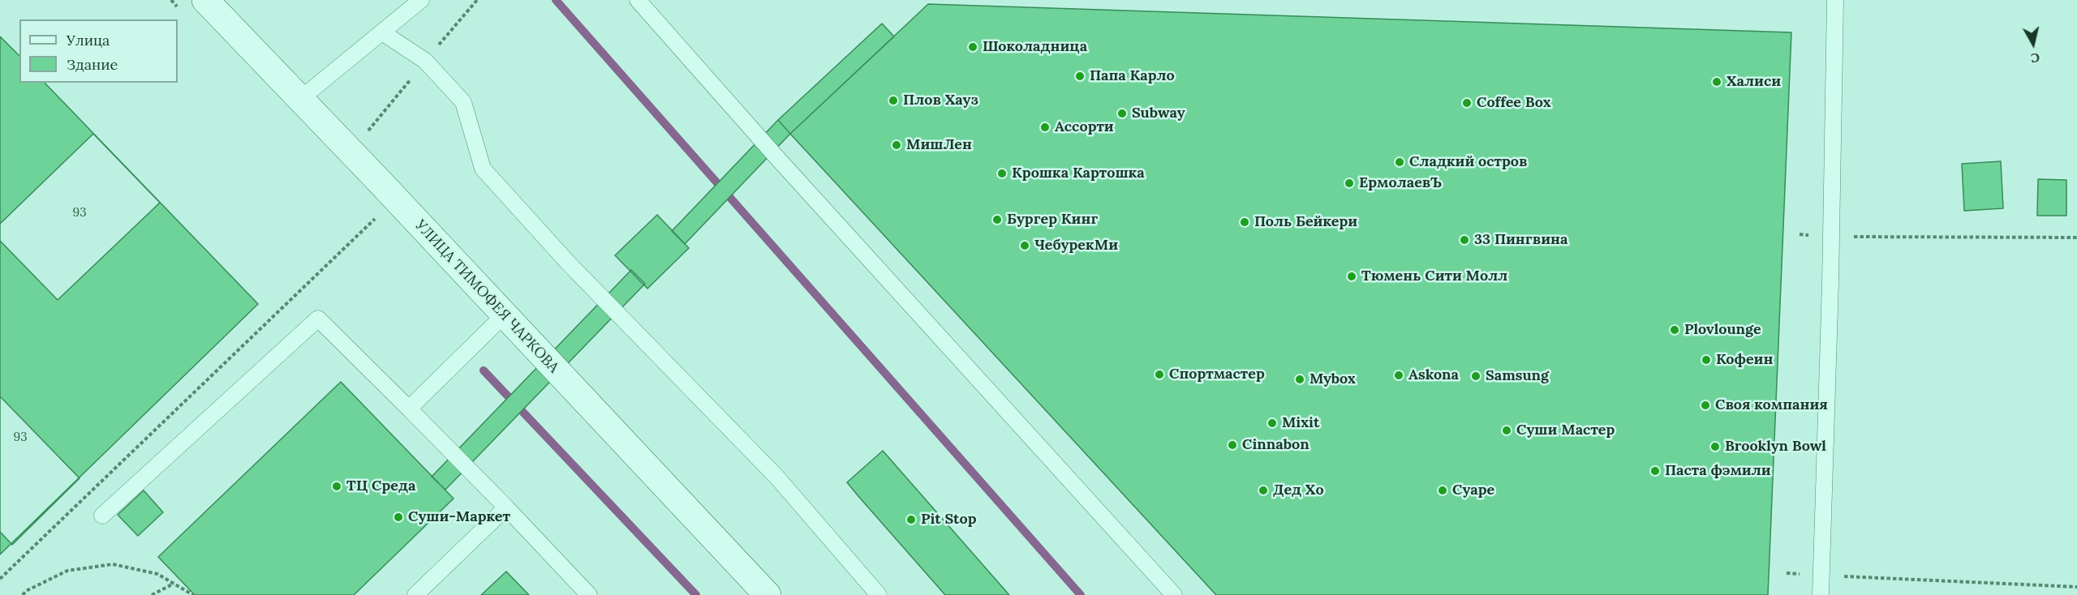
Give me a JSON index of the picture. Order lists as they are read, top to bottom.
{
  "streets": {
    "main road": ["УЛИЦА ТИМОФЕЯ ЧАРКОВА"]
  },
  "places": [
    "Шоколадница",
    "Папа Карло",
    "Халиси",
    "Плов Хауз",
    "Coffee Box",
    "Subway",
    "Ассорти",
    "МишЛен",
    "Сладкий остров",
    "Крошка Картошка",
    "ЕрмолаевЪ",
    "Бургер Кинг",
    "Поль Бейкери",
    "33 Пингвина",
    "ЧебурекМи",
    "Тюмень Сити Молл",
    "Plovlounge",
    "Кофеин",
    "Спортмастер",
    "Askona",
    "Samsung",
    "Mybox",
    "Своя компания",
    "Mixit",
    "Суши Мастер",
    "Cinnabon",
    "Brooklyn Bowl",
    "Паста фэмили",
    "ТЦ Среда",
    "Дед Хо",
    "Суаре",
    "Суши-Маркет",
    "Pit Stop"
  ],
  "house_numbers": ["93", "93"],
  "legend": ["Улица", "Здание"],
  "north": "bottom"
}
